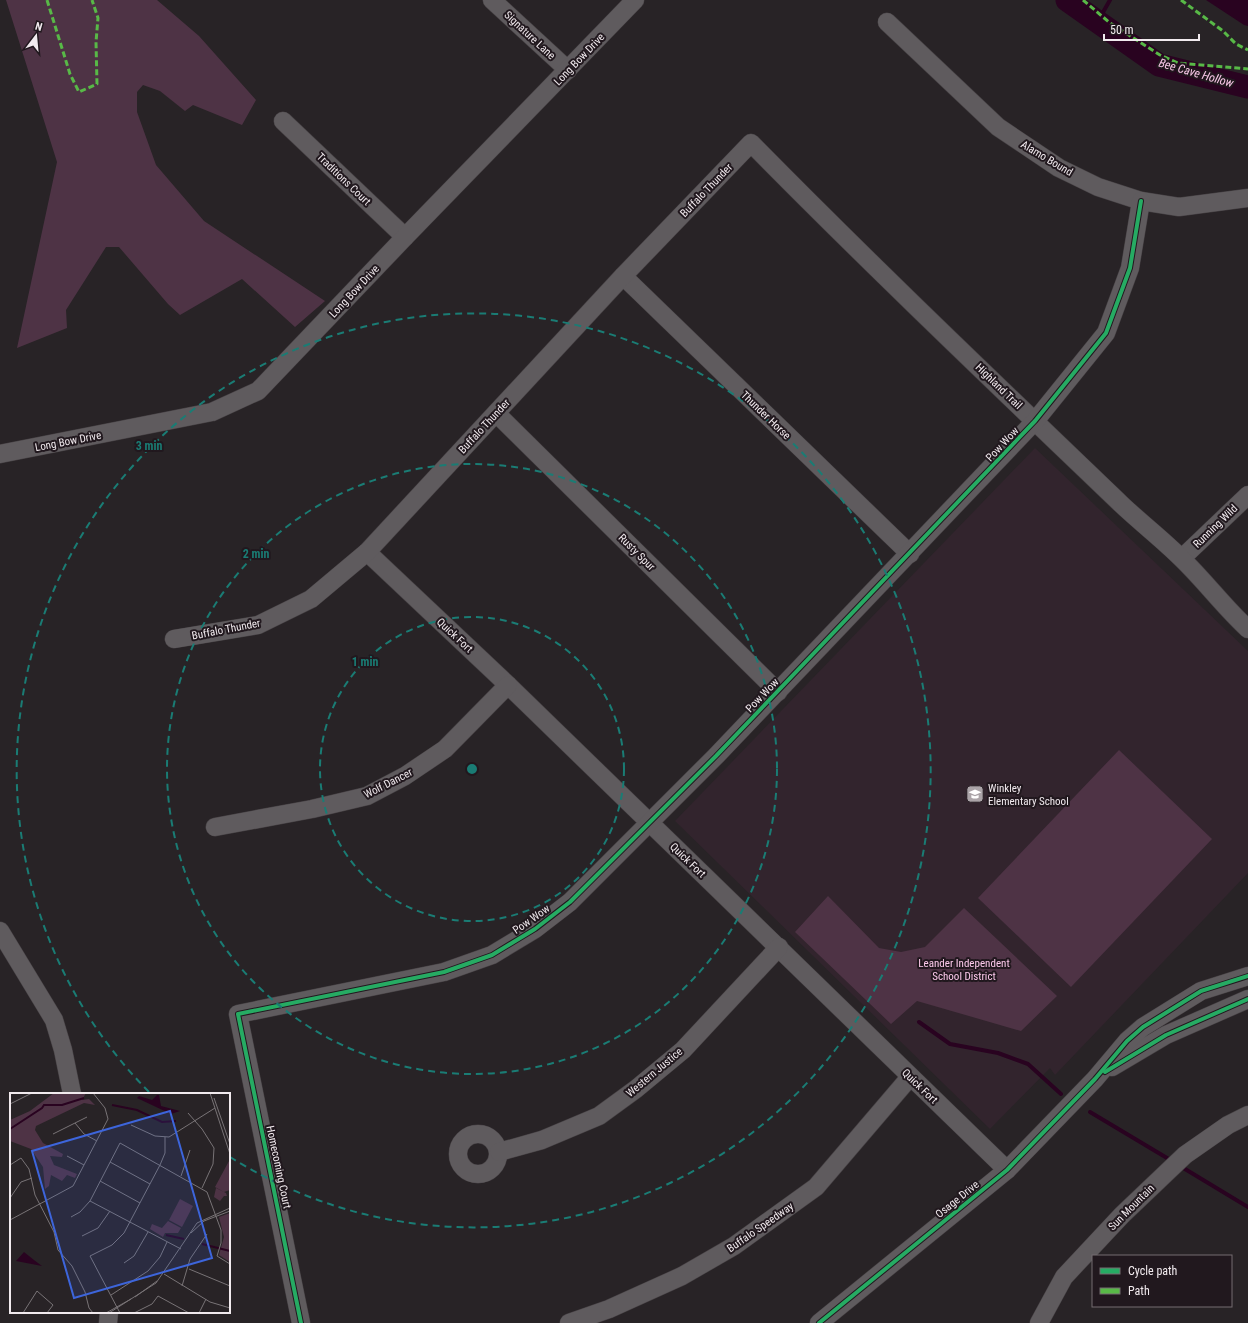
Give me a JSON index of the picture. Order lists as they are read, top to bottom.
{
  "streets": {
    "street": [
      "Signature Lane",
      "Long Bow Drive",
      "Alamo Bound",
      "Traditions Court",
      "Buffalo Thunder",
      "Highland Trail",
      "Thunder Horse",
      "Pow Wow",
      "Running Wild",
      "Rusty Spur",
      "Quick Fort",
      "Wolf Dancer",
      "Western Justice",
      "Homecoming Court",
      "Osage Drive",
      "Sun Mountain",
      "Buffalo Speedway"
    ]
  },
  "crossings": [
    ["Signature Lane", "Long Bow Drive"],
    ["Long Bow Drive", "Traditions Court"],
    ["Alamo Bound", "Pow Wow"],
    ["Buffalo Thunder", "Highland Trail"],
    ["Buffalo Thunder", "Thunder Horse"],
    ["Buffalo Thunder", "Rusty Spur"],
    ["Buffalo Thunder", "Quick Fort"],
    ["Highland Trail", "Pow Wow"],
    ["Highland Trail", "Running Wild"],
    ["Thunder Horse", "Pow Wow"],
    ["Pow Wow", "Rusty Spur"],
    ["Pow Wow", "Quick Fort"],
    ["Pow Wow", "Homecoming Court"],
    ["Quick Fort", "Wolf Dancer"],
    ["Quick Fort", "Western Justice"],
    ["Quick Fort", "Osage Drive"],
    ["Quick Fort", "Buffalo Speedway"]
  ],
  "water": ["Bee Cave Hollow"],
  "parks": ["Leander Independent School District"],
  "places": {
    "school or university": ["Winkley Elementary School"]
  },
  "legend": ["Cycle path", "Path"],
  "scale_bar": "50 m",
  "north": "top",
  "rings": ["3 min", "2 min", "1 min"]
}
